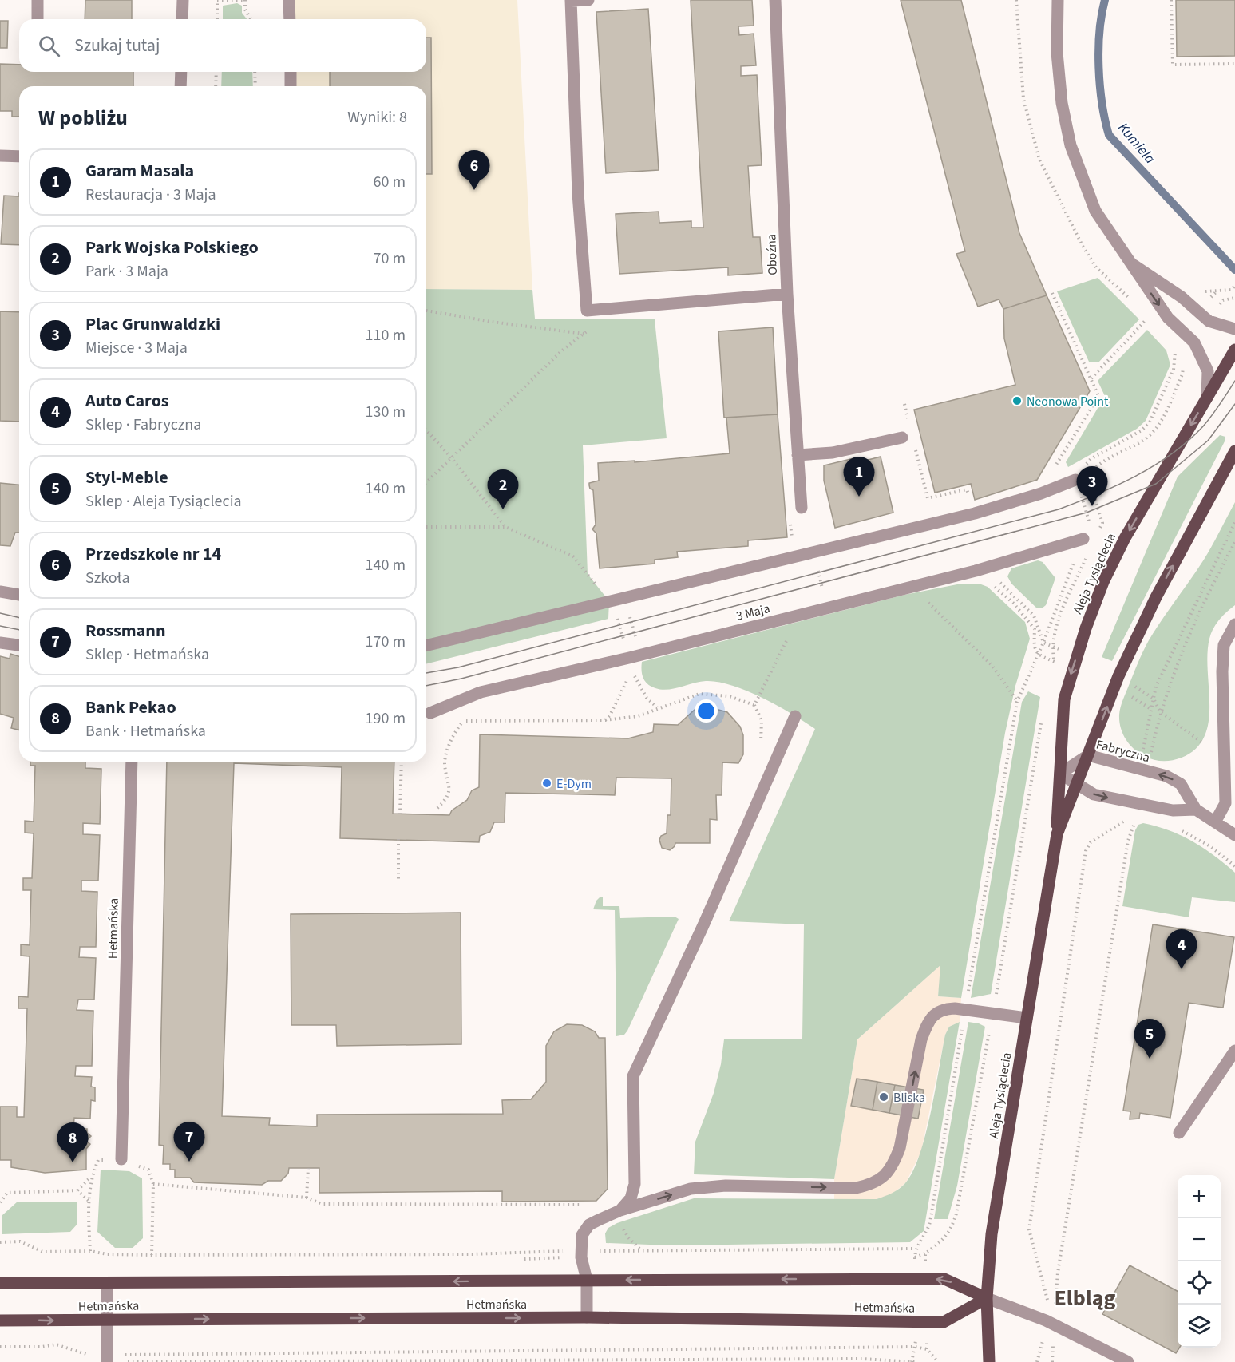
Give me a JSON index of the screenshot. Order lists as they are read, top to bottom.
{
  "streets": {
    "main road": ["Aleja Tysiąclecia", "Hetmańska"],
    "street": ["Oboźna", "3 Maja", "Fabryczna"]
  },
  "crossings": [
    ["Aleja Tysiąclecia", "Fabryczna"],
    ["Aleja Tysiąclecia", "Hetmańska"]
  ],
  "one_way": ["Fabryczna"],
  "districts": ["Elbląg"],
  "water": ["Kumiela"],
  "places": ["Neonowa Point", "E-Dym", "Bliska"],
  "page": {
    "search": "Szukaj tutaj",
    "heading": ["W pobliżu", "Wyniki: 8"],
    "list": [
      {
        "mark": "1",
        "name": "Garam Masala",
        "note": "Restauracja · 3 Maja",
        "value": "60 m"
      },
      {
        "mark": "2",
        "name": "Park Wojska Polskiego",
        "note": "Park · 3 Maja",
        "value": "70 m"
      },
      {
        "mark": "3",
        "name": "Plac Grunwaldzki",
        "note": "Miejsce · 3 Maja",
        "value": "110 m"
      },
      {
        "mark": "4",
        "name": "Auto Caros",
        "note": "Sklep · Fabryczna",
        "value": "130 m"
      },
      {
        "mark": "5",
        "name": "Styl-Meble",
        "note": "Sklep · Aleja Tysiąclecia",
        "value": "140 m"
      },
      {
        "mark": "6",
        "name": "Przedszkole nr 14",
        "note": "Szkoła",
        "value": "140 m"
      },
      {
        "mark": "7",
        "name": "Rossmann",
        "note": "Sklep · Hetmańska",
        "value": "170 m"
      },
      {
        "mark": "8",
        "name": "Bank Pekao",
        "note": "Bank · Hetmańska",
        "value": "190 m"
      }
    ],
    "pins": [
      "6",
      "1",
      "3",
      "2",
      "4",
      "5",
      "7",
      "8"
    ],
    "map_buttons": ["+", "−"]
  }
}
